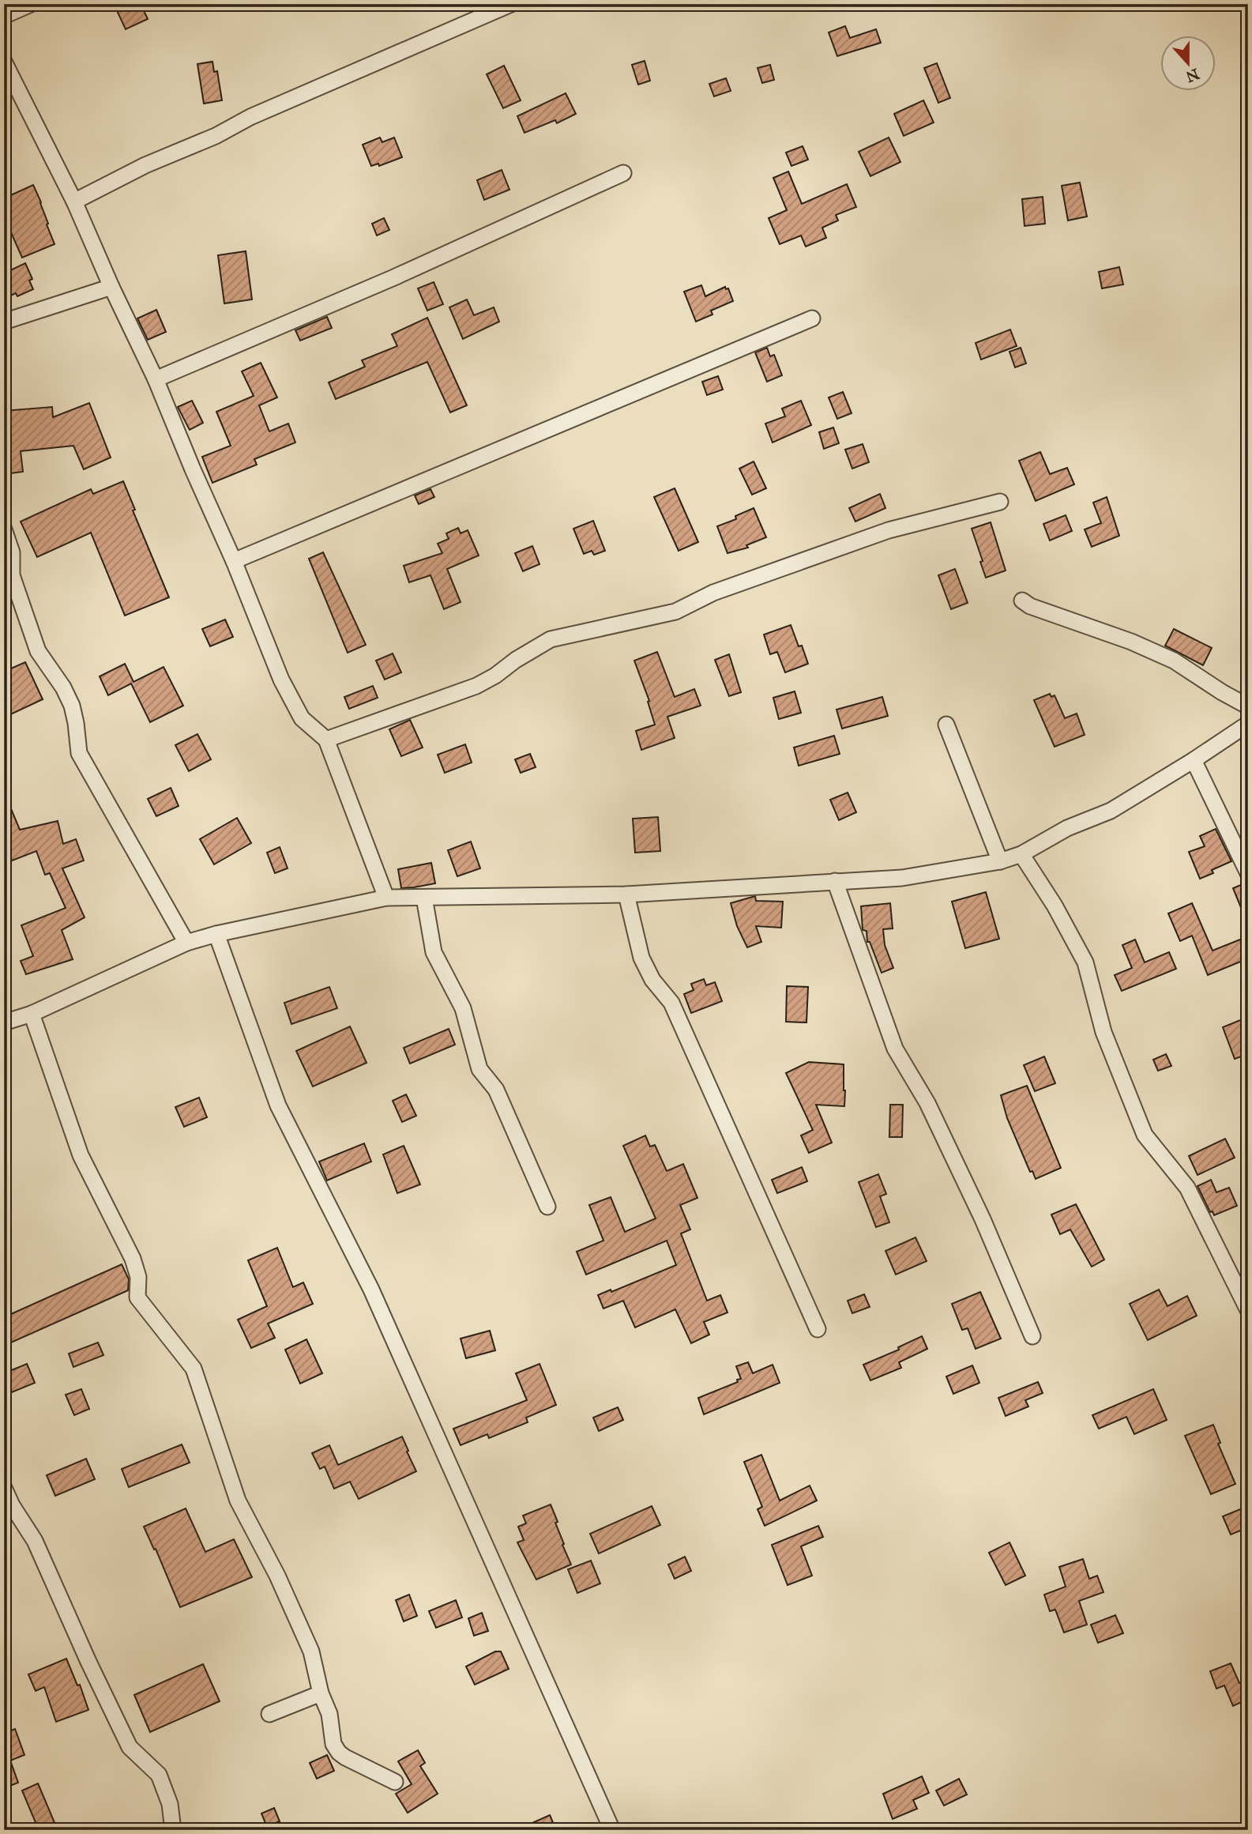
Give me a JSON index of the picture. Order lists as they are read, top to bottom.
{
  "north": "bottom"
}
